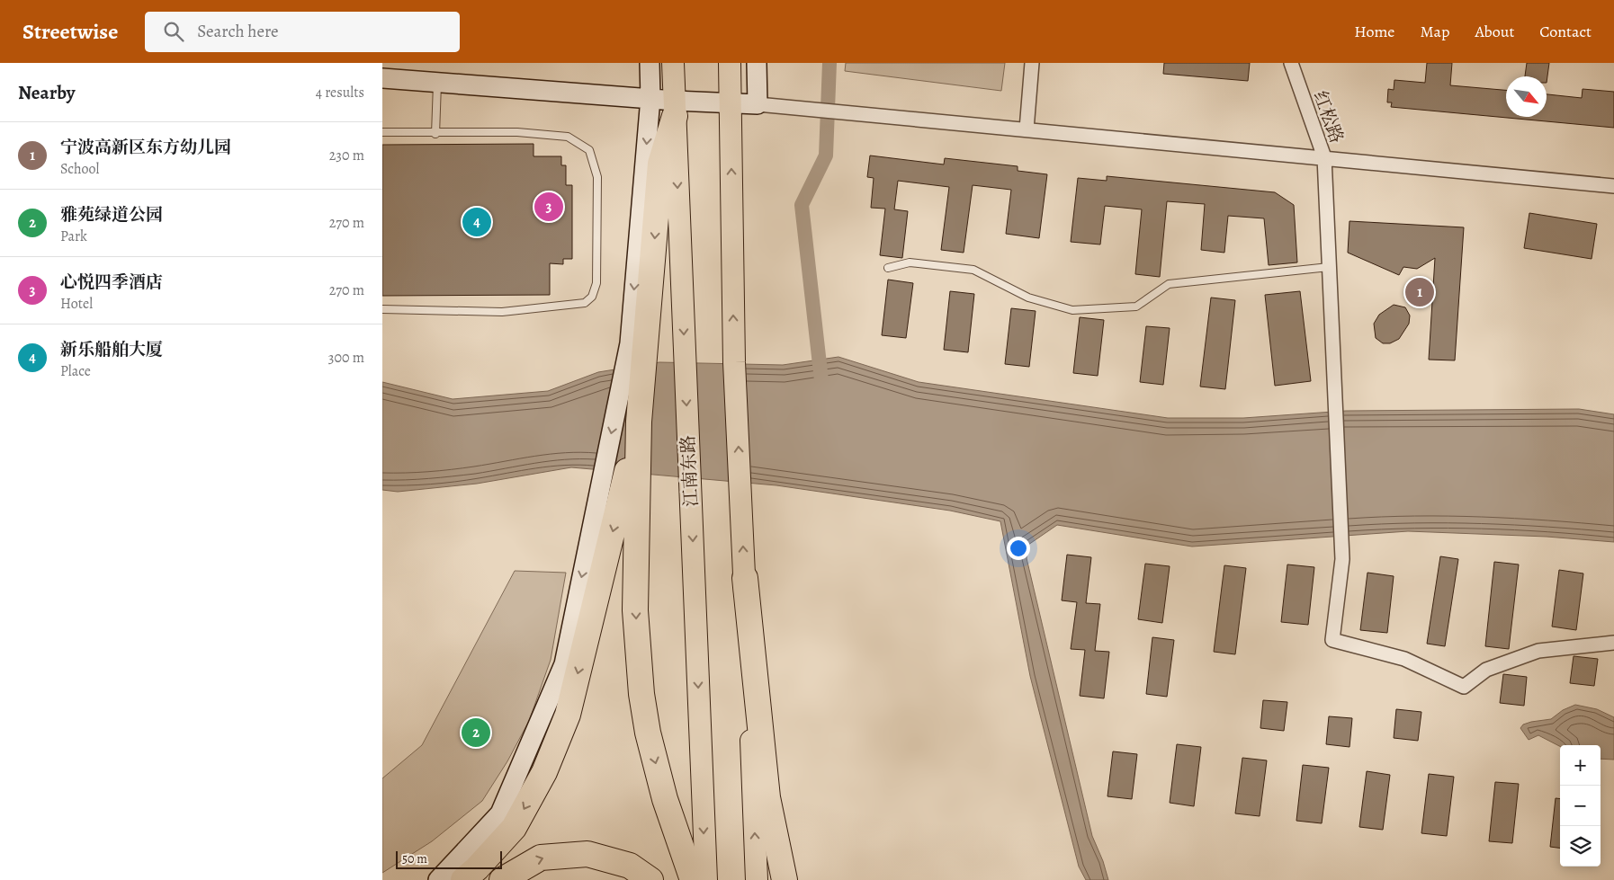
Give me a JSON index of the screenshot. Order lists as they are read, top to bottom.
{
  "streets": {
    "main road": ["江南东路"],
    "street": ["红松路"]
  },
  "scale_bar": "50 m",
  "north": "bottom right",
  "page": {
    "header": "Streetwise",
    "search": "Search here",
    "nav": [
      "Home",
      "Map",
      "About",
      "Contact"
    ],
    "heading": ["Nearby", "4 results"],
    "list": [
      {
        "mark": "1",
        "name": "宁波高新区东方幼儿园",
        "note": "School",
        "value": "230 m"
      },
      {
        "mark": "2",
        "name": "雅苑绿道公园",
        "note": "Park",
        "value": "270 m"
      },
      {
        "mark": "3",
        "name": "心悦四季酒店",
        "note": "Hotel",
        "value": "270 m"
      },
      {
        "mark": "4",
        "name": "新乐船舶大厦",
        "note": "Place",
        "value": "300 m"
      }
    ],
    "pins": [
      "3",
      "4",
      "1",
      "2"
    ],
    "map_buttons": ["+", "−"],
    "scale": "50 m"
  }
}
